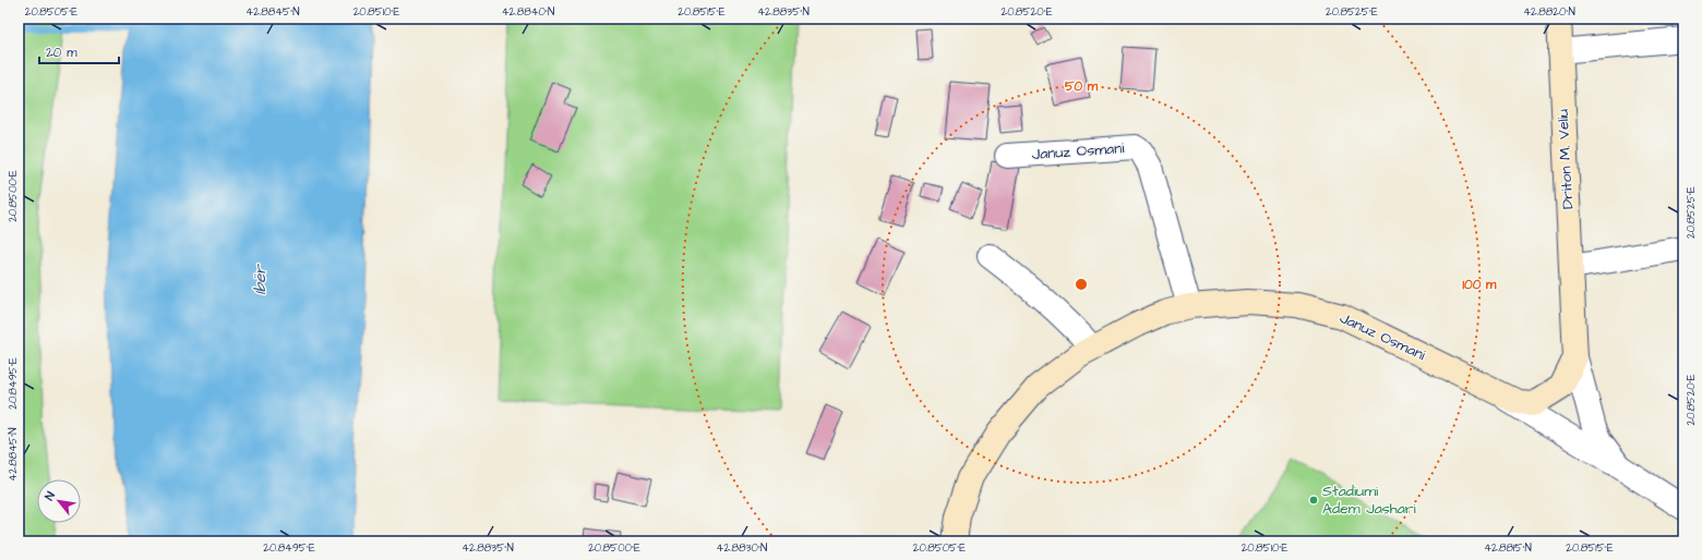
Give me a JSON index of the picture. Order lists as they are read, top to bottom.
{
  "streets": {
    "street": ["Januz Osmani", "Driton M. Veliu"]
  },
  "crossings": [
    ["Januz Osmani", "Driton M. Veliu"]
  ],
  "water": ["Ibër"],
  "places": ["Stadiumi Adem Jashari"],
  "scale_bar": "20 m",
  "north": "top left",
  "coordinates": [
    "20.8505°E",
    "42.8845°N",
    "20.8510°E",
    "42.8840°N",
    "20.8515°E",
    "42.8835°N",
    "20.8520°E",
    "20.8525°E",
    "42.8820°N",
    "20.8500°E",
    "20.8495°E",
    "42.8830°N",
    "42.8815°N"
  ],
  "rings": ["50 m", "100 m"]
}
